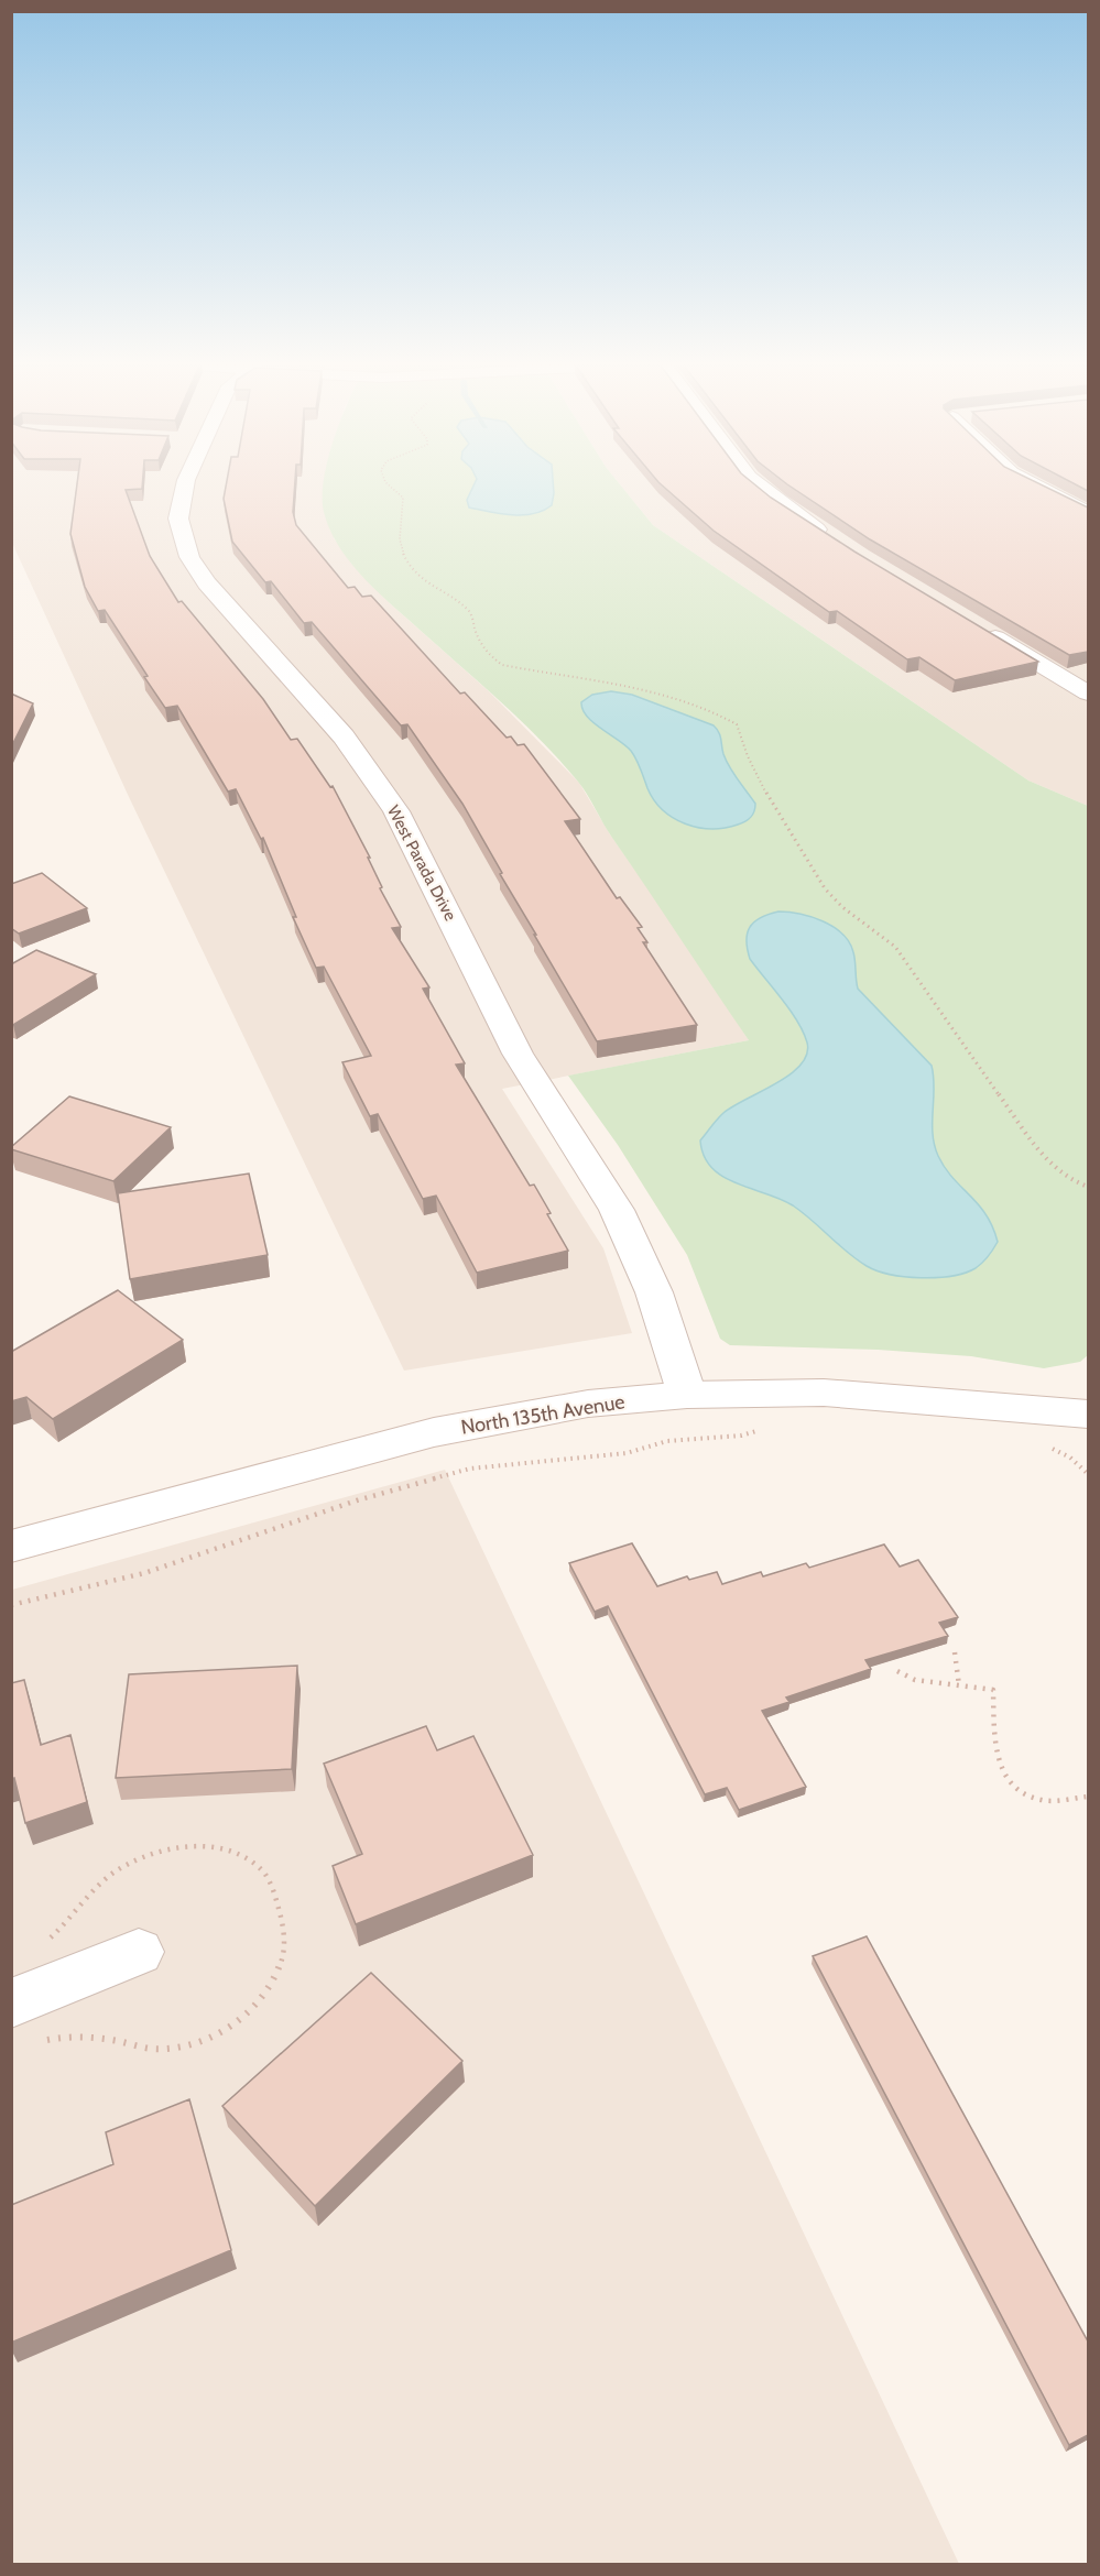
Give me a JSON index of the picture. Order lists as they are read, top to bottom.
{
  "streets": {
    "street": ["West Parada Drive", "North 135th Avenue"]
  },
  "crossings": [
    ["West Parada Drive", "North 135th Avenue"]
  ]
}
